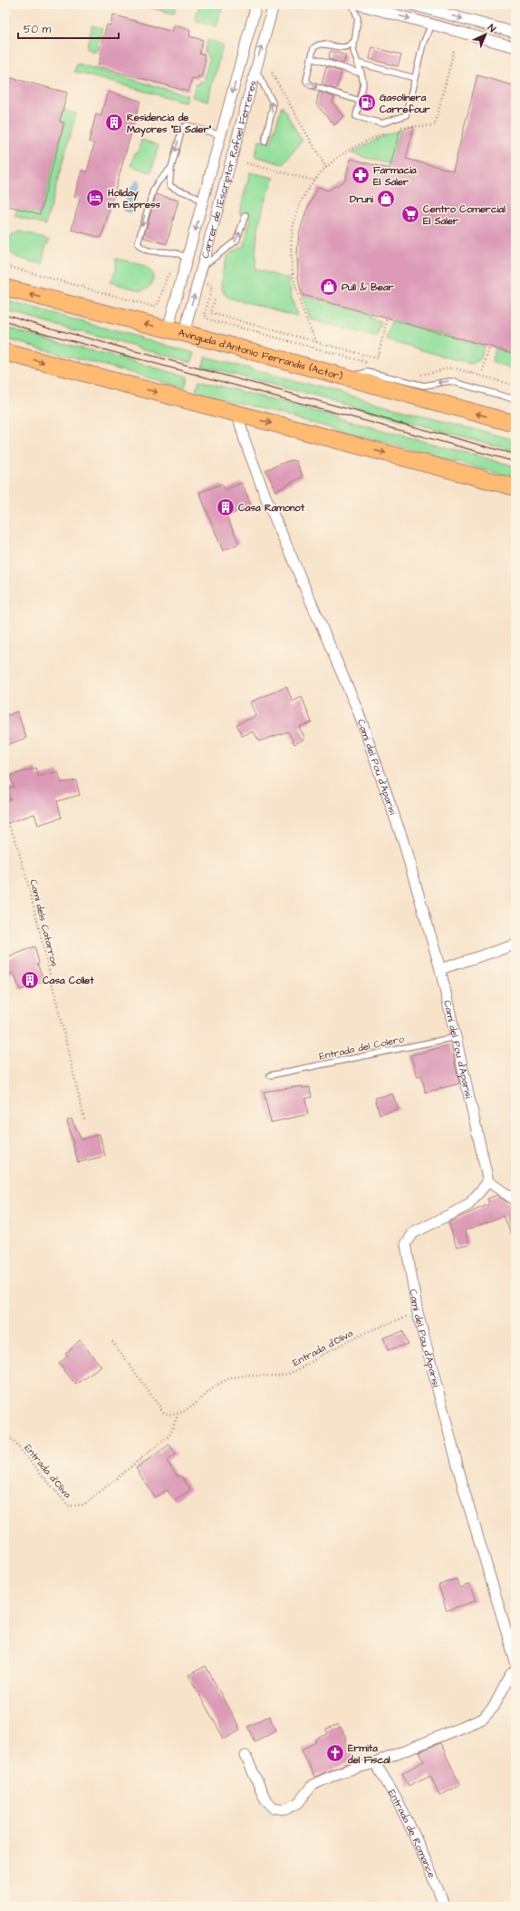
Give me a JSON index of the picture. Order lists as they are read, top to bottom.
{
  "streets": {
    "main road": ["Avinguda d'Antonio Ferrandis (Actor)"],
    "street": ["Carrer de l'Escriptor Rafael Ferreres", "Camí del Pou d'Aparisi", "Entrada de Romance"],
    "lane": ["Entrada del Colero"],
    "path": ["Camí dels Catarros", "Entrada d'Oliva"]
  },
  "crossings": [
    ["Carrer de l'Escriptor Rafael Ferreres", "Avinguda d'Antonio Ferrandis (Actor)"],
    ["Camí del Pou d'Aparisi", "Entrada del Colero"],
    ["Camí del Pou d'Aparisi", "Entrada d'Oliva"]
  ],
  "places": {
    "fuel station": ["Gasolinera Carrefour"],
    "building": ["Residencia de Mayores \"El Saler\"", "Casa Ramonot", "Casa Collet"],
    "pharmacy": ["Farmacia El Saler"],
    "hotel": ["Holiday Inn Express"],
    "shop": ["Druni", "Pull & Bear"],
    "supermarket": ["Centro Comercial El Saler"],
    "church": ["Ermita del Fiscal"]
  },
  "scale_bar": "50 m",
  "north": "top right"
}
